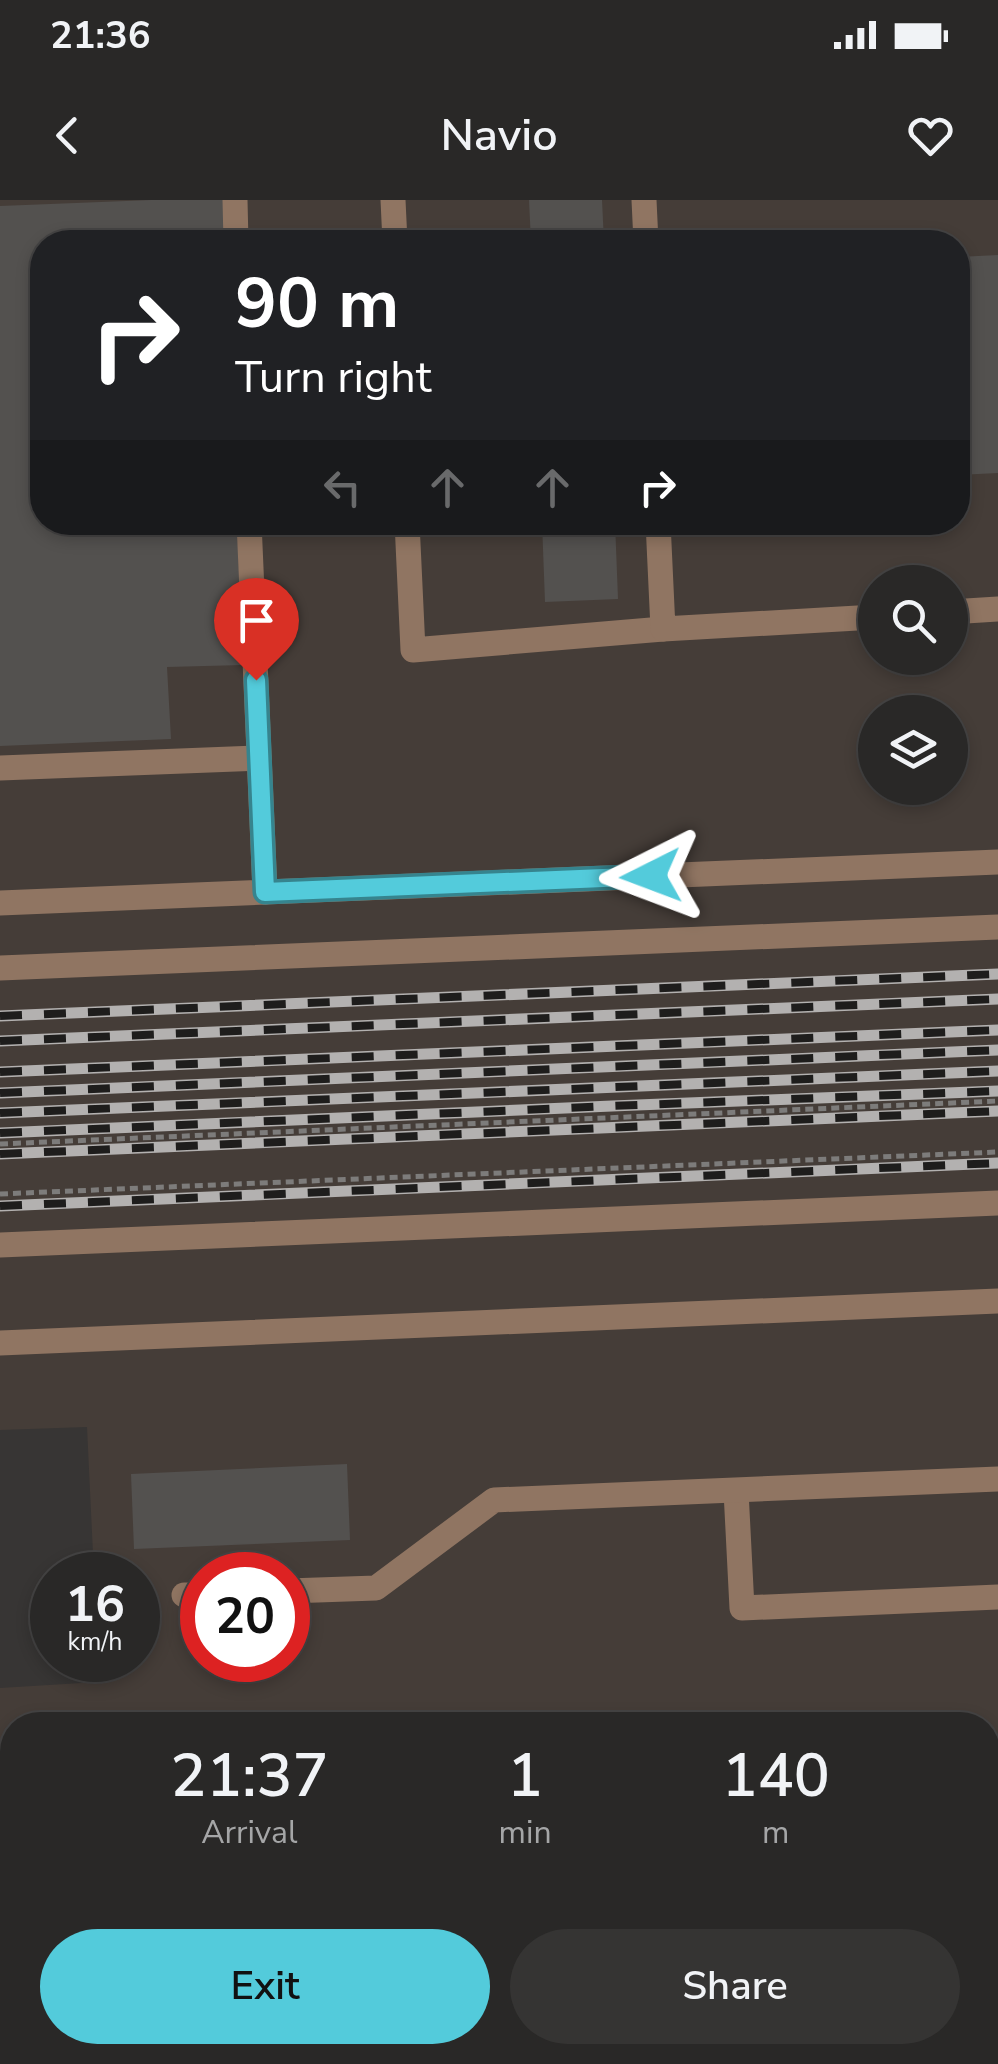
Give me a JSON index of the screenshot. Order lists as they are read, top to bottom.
{
  "page": {
    "status": "21:36",
    "header": "Navio",
    "turn": ["90 m", "Turn right"],
    "speed": "16 km/h",
    "limit": "20",
    "eta": [
      "21:37",
      "Arrival",
      "1",
      "min",
      "140",
      "m"
    ],
    "buttons": ["Exit", "Share"]
  }
}
